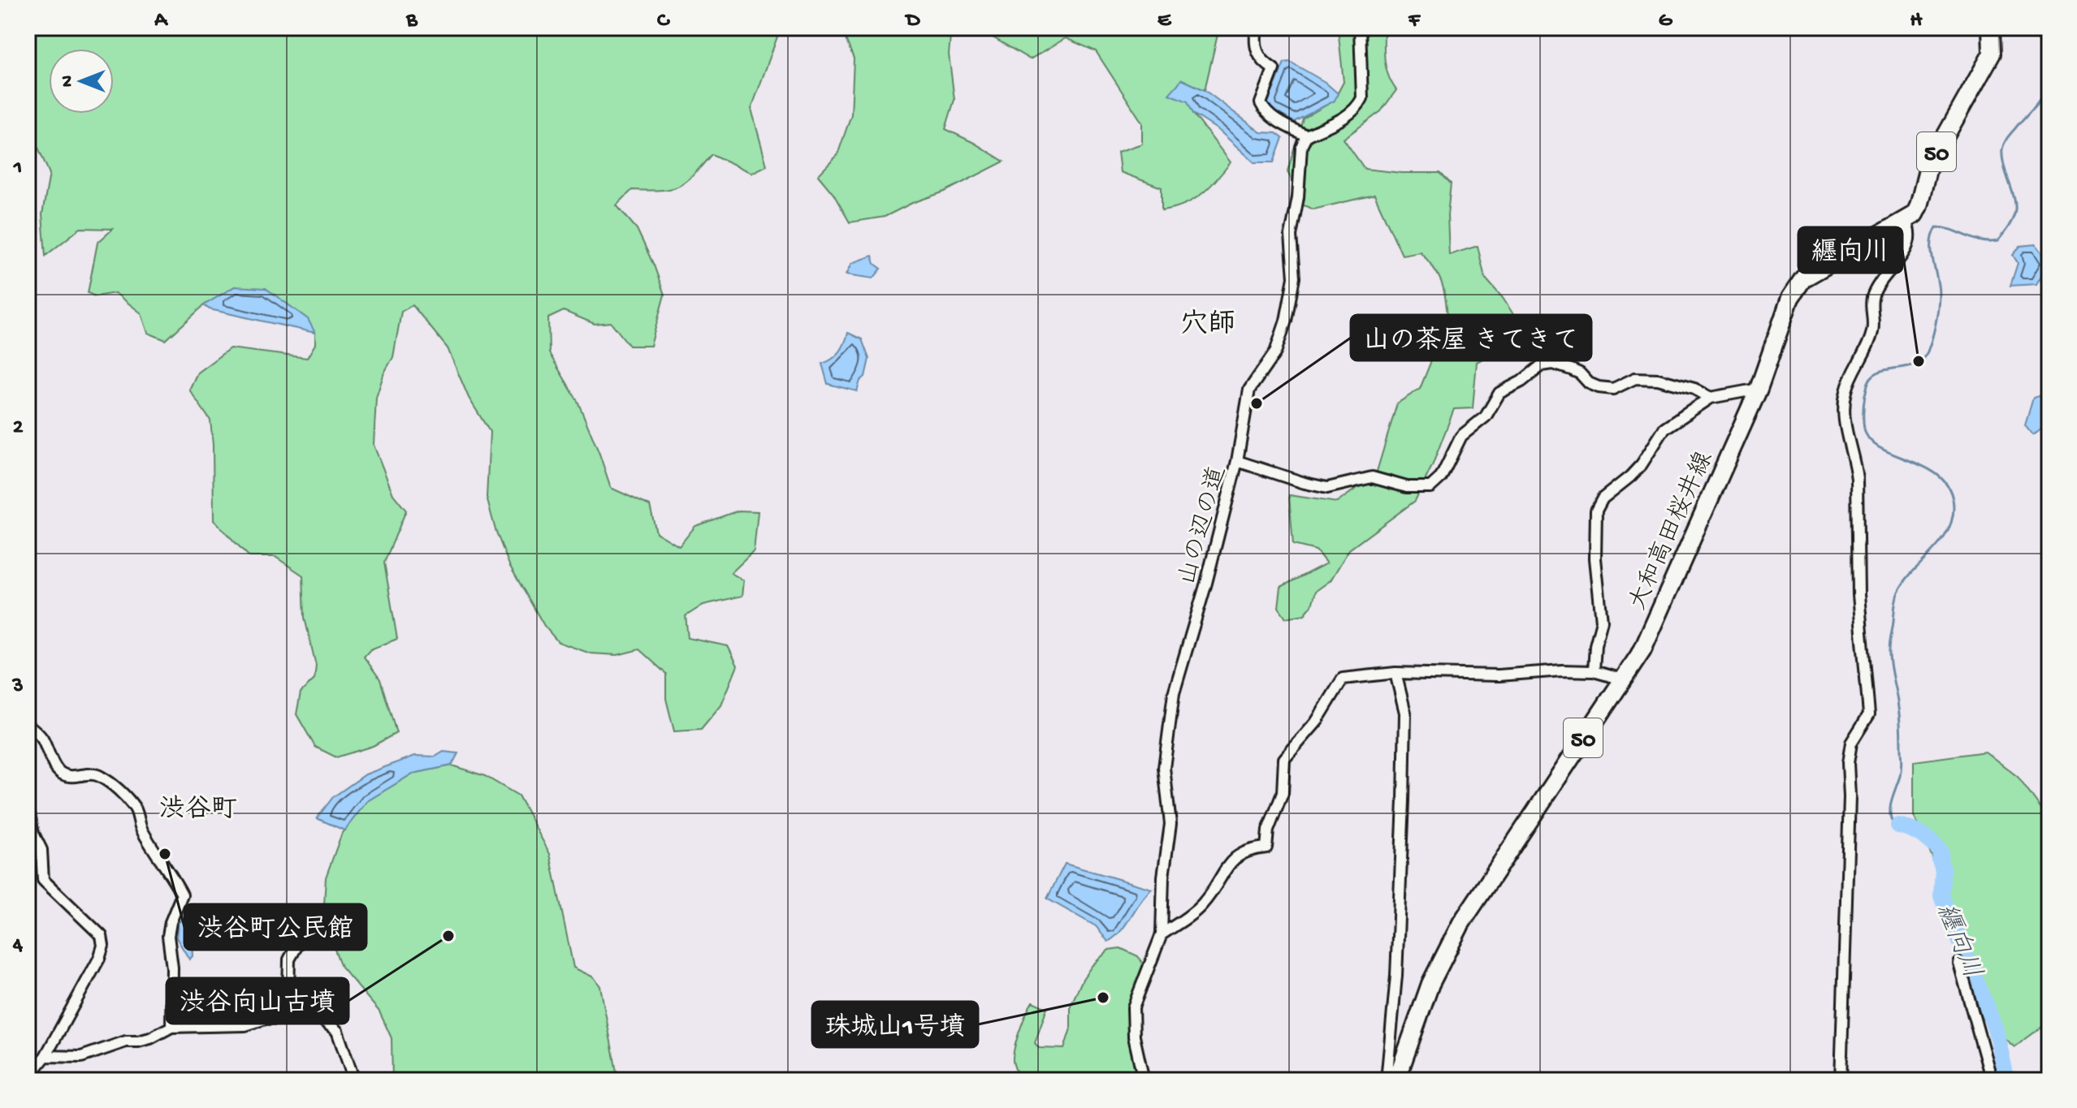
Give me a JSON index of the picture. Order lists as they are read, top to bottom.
{
  "streets": {
    "main road": ["50", "大和高田桜井線"],
    "street": ["山の辺の道"]
  },
  "crossings": [
    ["50", "大和高田桜井線"]
  ],
  "districts": ["穴師", "渋谷町"],
  "water": ["纒向川"],
  "places": [
    "纒向川",
    "山の茶屋 きてきて",
    "渋谷町公民館",
    "渋谷向山古墳",
    "珠城山1号墳"
  ],
  "north": "left",
  "grid": {
    "columns": [
      "A",
      "B",
      "C",
      "D",
      "E",
      "F",
      "G",
      "H"
    ],
    "rows": [
      "1",
      "2",
      "3",
      "4"
    ]
  }
}
